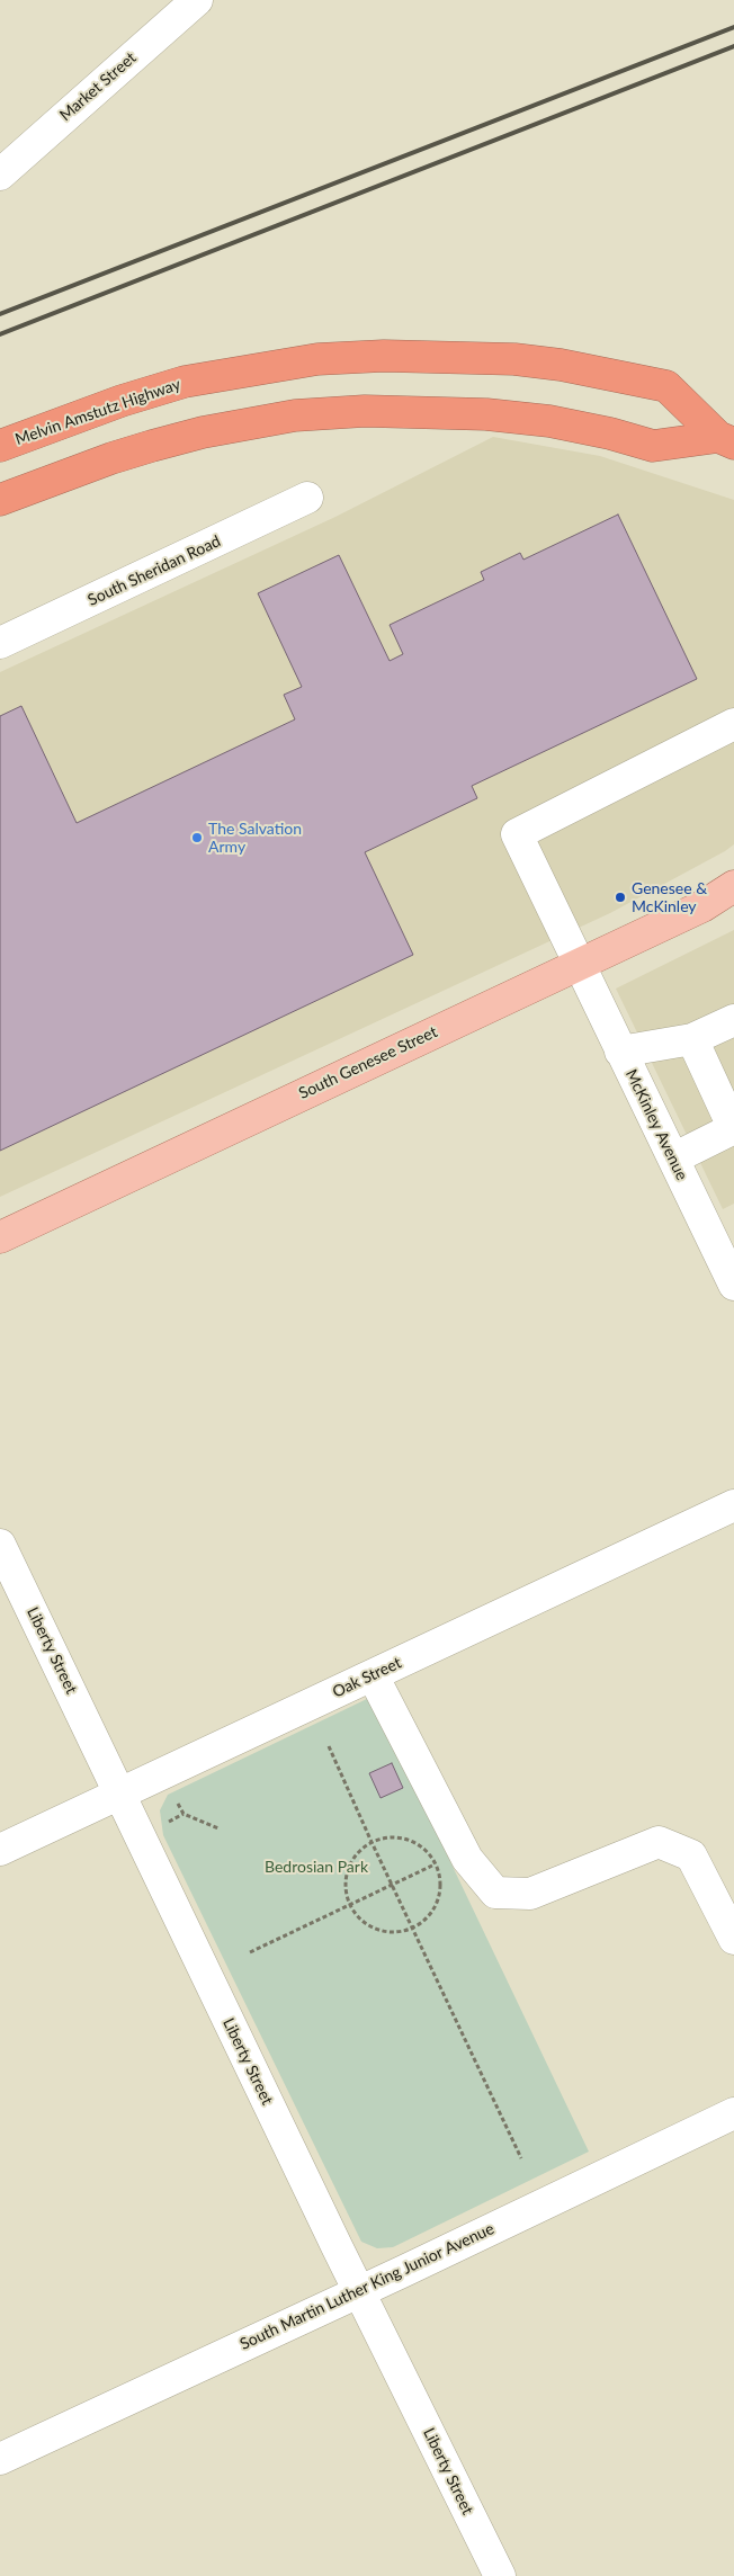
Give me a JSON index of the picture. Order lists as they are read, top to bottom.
{
  "streets": {
    "highway": ["Melvin Amstutz Highway"],
    "main road": ["South Genesee Street"],
    "street": [
      "Market Street",
      "South Sheridan Road",
      "McKinley Avenue",
      "Liberty Street",
      "Oak Street",
      "South Martin Luther King Junior Avenue"
    ]
  },
  "crossings": [
    ["South Genesee Street", "McKinley Avenue"],
    ["Liberty Street", "Oak Street"],
    ["Liberty Street", "South Martin Luther King Junior Avenue"]
  ],
  "parks": ["Bedrosian Park"],
  "places": ["The Salvation Army", "Genesee & McKinley"]
}
